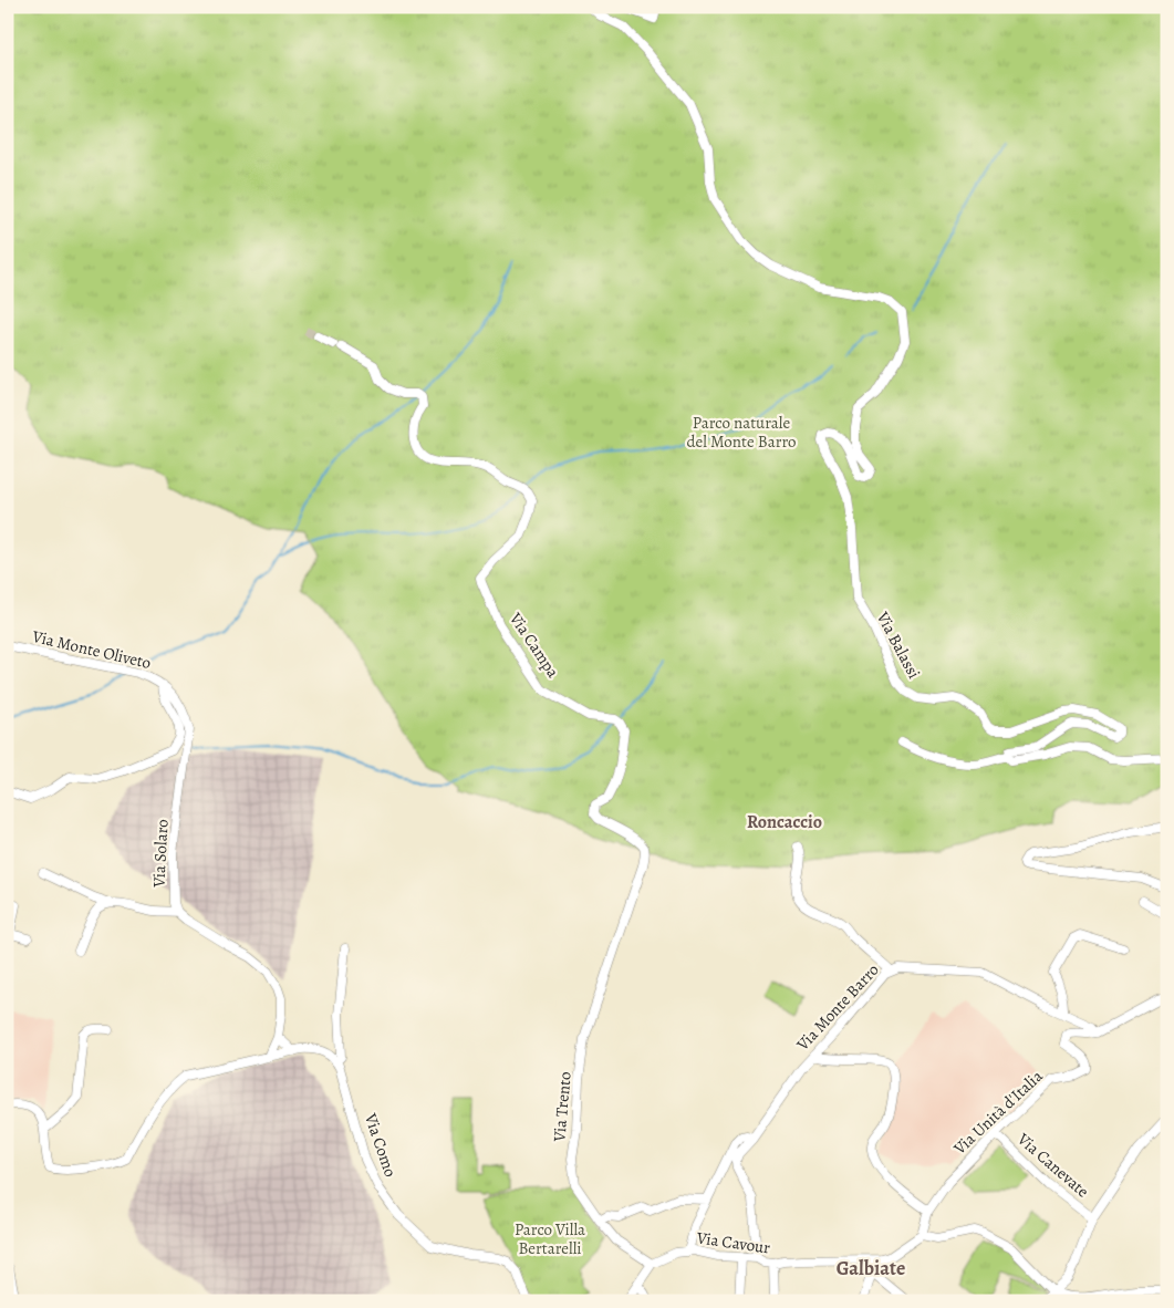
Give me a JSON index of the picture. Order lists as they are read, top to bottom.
{
  "streets": {
    "street": [
      "Via Campa",
      "Via Balassi",
      "Via Monte Oliveto",
      "Via Solaro",
      "Via Monte Barro",
      "Via Trento",
      "Via Unità d'Italia",
      "Via Como",
      "Via Canevate",
      "Via Cavour"
    ]
  },
  "crossings": [
    ["Via Campa", "Via Trento"],
    ["Via Monte Oliveto", "Via Solaro"],
    ["Via Monte Barro", "Via Unità d'Italia"],
    ["Via Monte Barro", "Via Cavour"],
    ["Via Unità d'Italia", "Via Canevate"],
    ["Via Unità d'Italia", "Via Cavour"]
  ],
  "districts": ["Roncaccio", "Galbiate"],
  "parks": ["Parco naturale del Monte Barro", "Parco Villa Bertarelli"]
}
